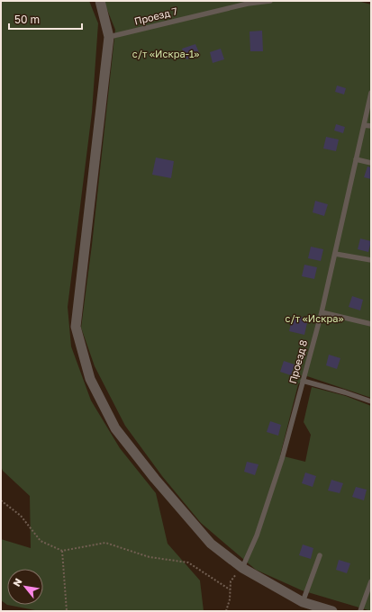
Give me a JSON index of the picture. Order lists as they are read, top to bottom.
{
  "streets": {
    "lane": ["Проезд 7", "Проезд 8"]
  },
  "parks": ["с/т «Искра-1»", "с/т «Искра»"],
  "scale_bar": "50 m",
  "north": "top left"
}
